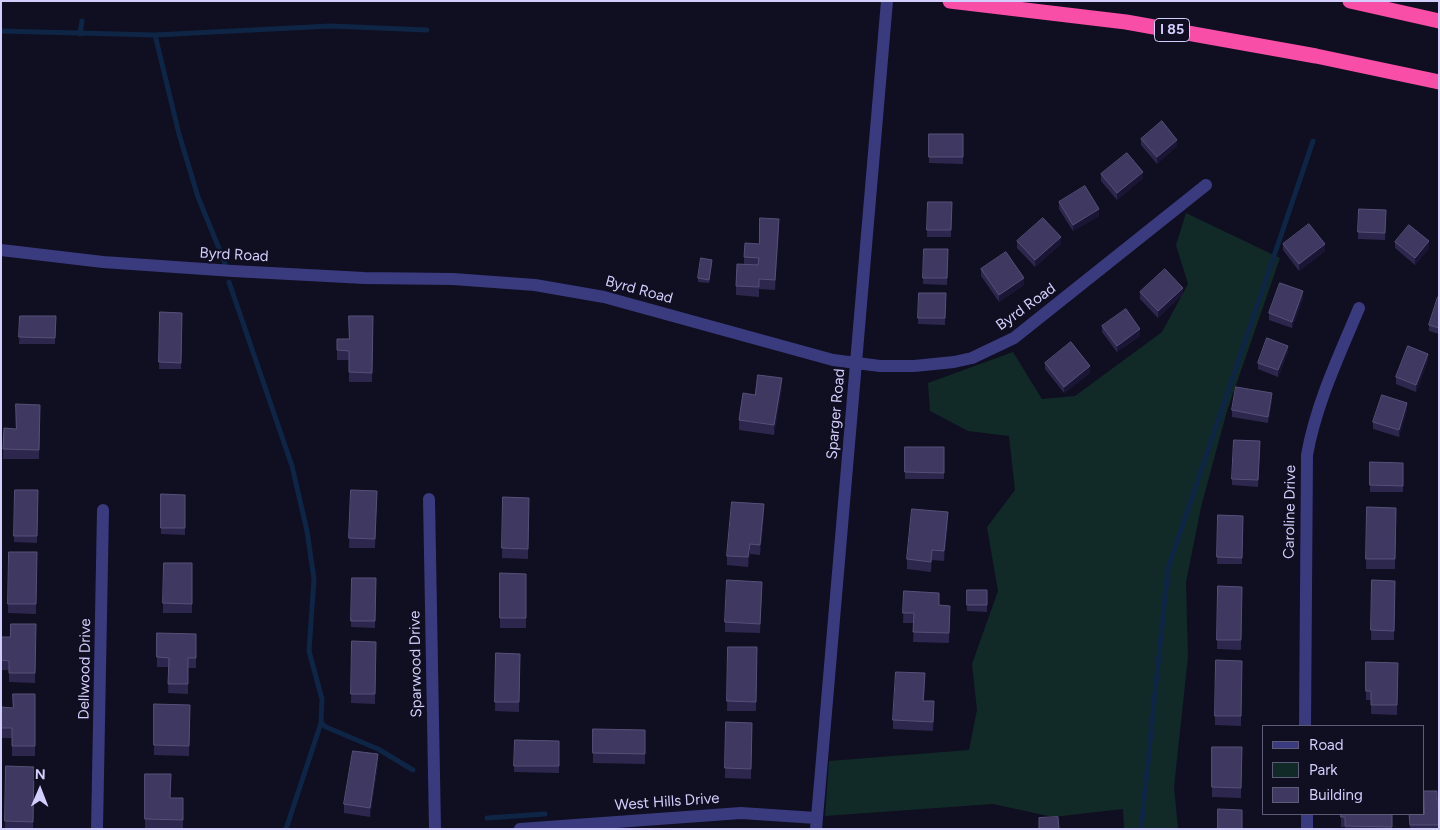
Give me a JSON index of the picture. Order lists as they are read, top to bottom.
{
  "streets": {
    "highway": ["I 85"],
    "street": [
      "Byrd Road",
      "Sparger Road",
      "Caroline Drive",
      "Sparwood Drive",
      "Dellwood Drive",
      "West Hills Drive"
    ]
  },
  "crossings": [
    ["Byrd Road", "Sparger Road"],
    ["Sparger Road", "West Hills Drive"]
  ],
  "legend": ["Road", "Park", "Building"],
  "north": "top"
}
